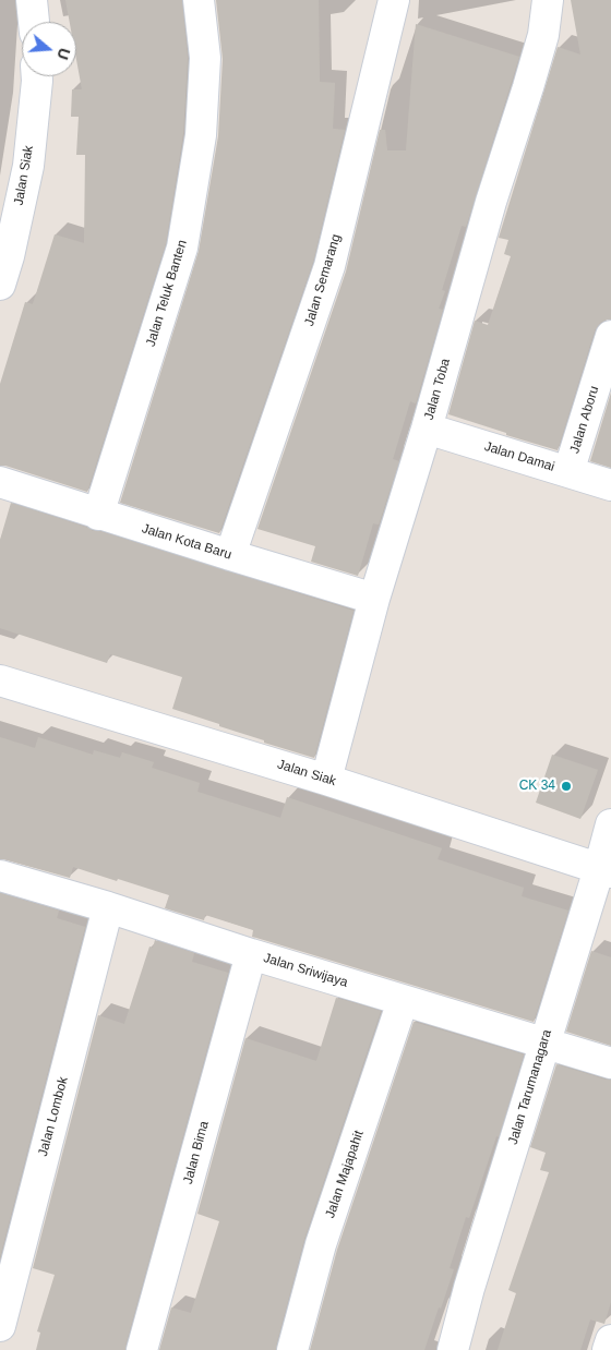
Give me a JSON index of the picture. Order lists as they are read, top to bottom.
{
  "streets": {
    "street": [
      "Jalan Siak",
      "Jalan Semarang",
      "Jalan Teluk Banten",
      "Jalan Toba",
      "Jalan Aboru",
      "Jalan Damai",
      "Jalan Kota Baru",
      "Jalan Sriwijaya",
      "Jalan Tarumanagara",
      "Jalan Lombok",
      "Jalan Bima",
      "Jalan Majapahit"
    ]
  },
  "crossings": [
    ["Jalan Siak", "Jalan Toba"],
    ["Jalan Siak", "Jalan Tarumanagara"],
    ["Jalan Semarang", "Jalan Kota Baru"],
    ["Jalan Teluk Banten", "Jalan Kota Baru"],
    ["Jalan Toba", "Jalan Damai"],
    ["Jalan Toba", "Jalan Kota Baru"],
    ["Jalan Aboru", "Jalan Damai"],
    ["Jalan Sriwijaya", "Jalan Tarumanagara"],
    ["Jalan Sriwijaya", "Jalan Lombok"],
    ["Jalan Sriwijaya", "Jalan Bima"],
    ["Jalan Sriwijaya", "Jalan Majapahit"]
  ],
  "places": ["CK 34"],
  "north": "right"
}
